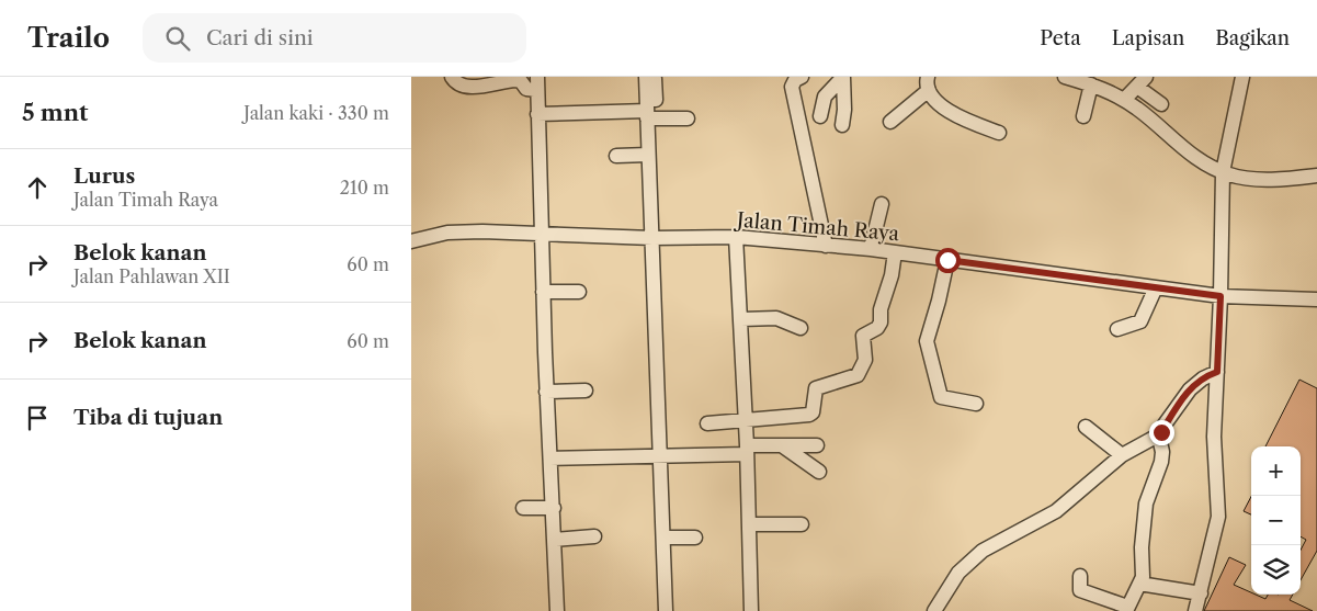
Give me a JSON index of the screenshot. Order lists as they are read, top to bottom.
{
  "streets": {
    "street": ["Jalan Timah Raya"]
  },
  "page": {
    "header": "Trailo",
    "search": "Cari di sini",
    "nav": ["Peta", "Lapisan", "Bagikan"],
    "heading": ["5 mnt", "Jalan kaki · 330 m"],
    "list": [
      ["Lurus", "Jalan Timah Raya", "210 m"],
      ["Belok kanan", "Jalan Pahlawan XII", "60 m"],
      ["Belok kanan", "60 m"],
      "Tiba di tujuan"
    ],
    "map_buttons": ["+", "−"]
  }
}
